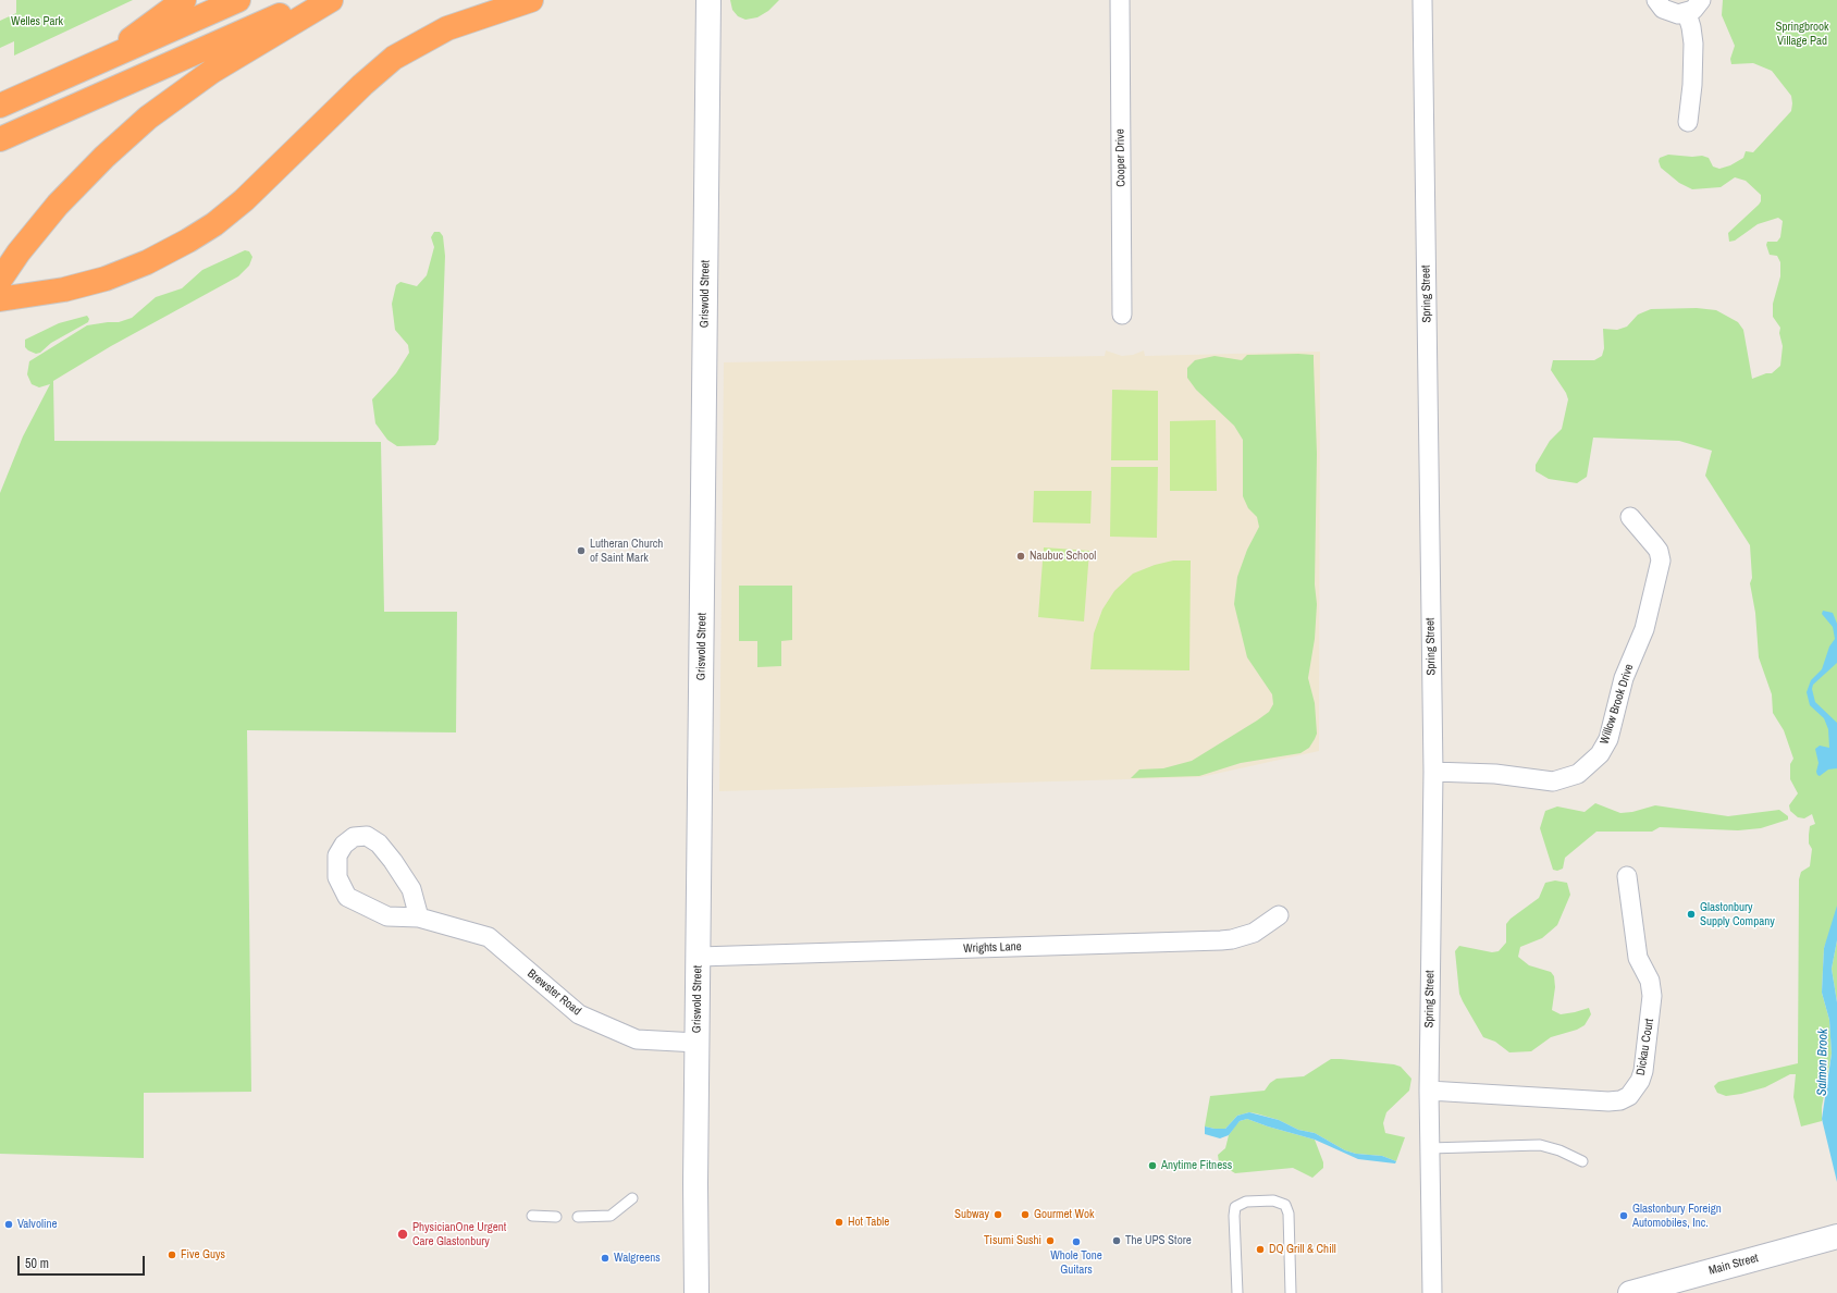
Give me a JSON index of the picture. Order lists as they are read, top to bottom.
{
  "streets": {
    "main road": ["Griswold Street", "Main Street"],
    "street": [
      "Cooper Drive",
      "Spring Street",
      "Willow Brook Drive",
      "Wrights Lane",
      "Brewster Road",
      "Dickau Court"
    ]
  },
  "crossings": [
    ["Griswold Street", "Wrights Lane"],
    ["Griswold Street", "Brewster Road"],
    ["Spring Street", "Willow Brook Drive"],
    ["Spring Street", "Dickau Court"]
  ],
  "water": ["Salmon Brook"],
  "parks": ["Welles Park", "Springbrook Village Pad"],
  "places": [
    "Lutheran Church of Saint Mark",
    "Naubuc School",
    "Glastonbury Supply Company",
    "Anytime Fitness",
    "Subway",
    "Gourmet Wok",
    "Glastonbury Foreign Automobiles, Inc.",
    "Hot Table",
    "Valvoline",
    "PhysicianOne Urgent Care Glastonbury",
    "Tisumi Sushi",
    "The UPS Store",
    "Whole Tone Guitars",
    "DQ Grill & Chill",
    "Five Guys",
    "Walgreens"
  ],
  "scale_bar": "50 m"
}
